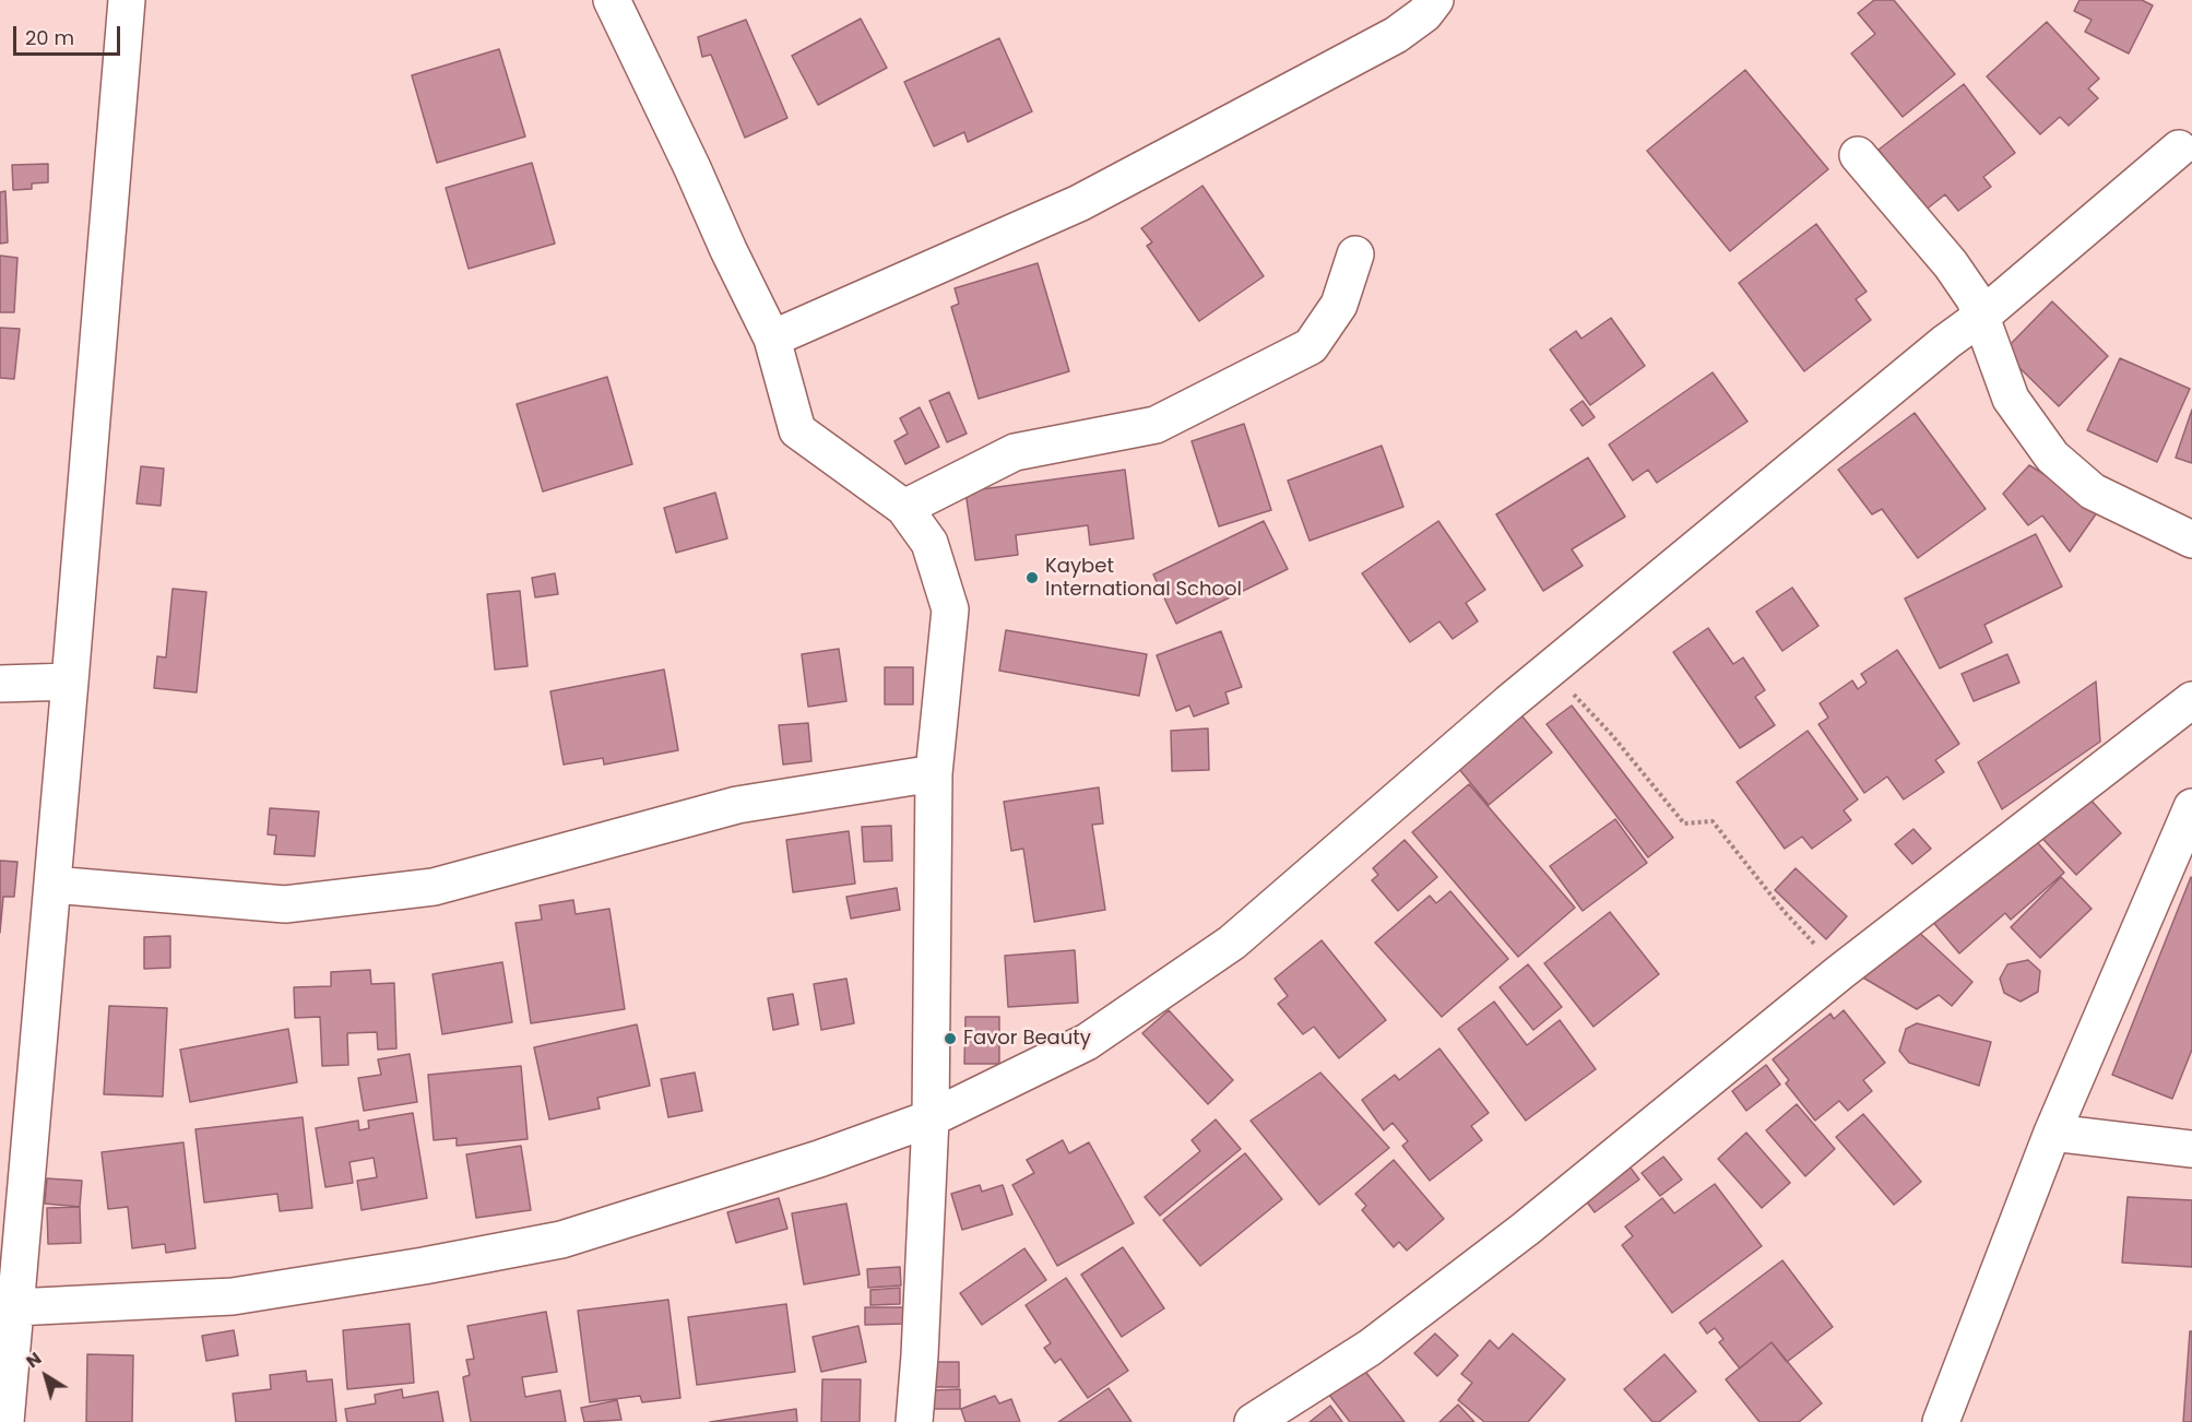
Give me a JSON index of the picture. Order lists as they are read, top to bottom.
{
  "places": ["Kaybet International School", "Favor Beauty"],
  "scale_bar": "20 m",
  "north": "top left"
}
